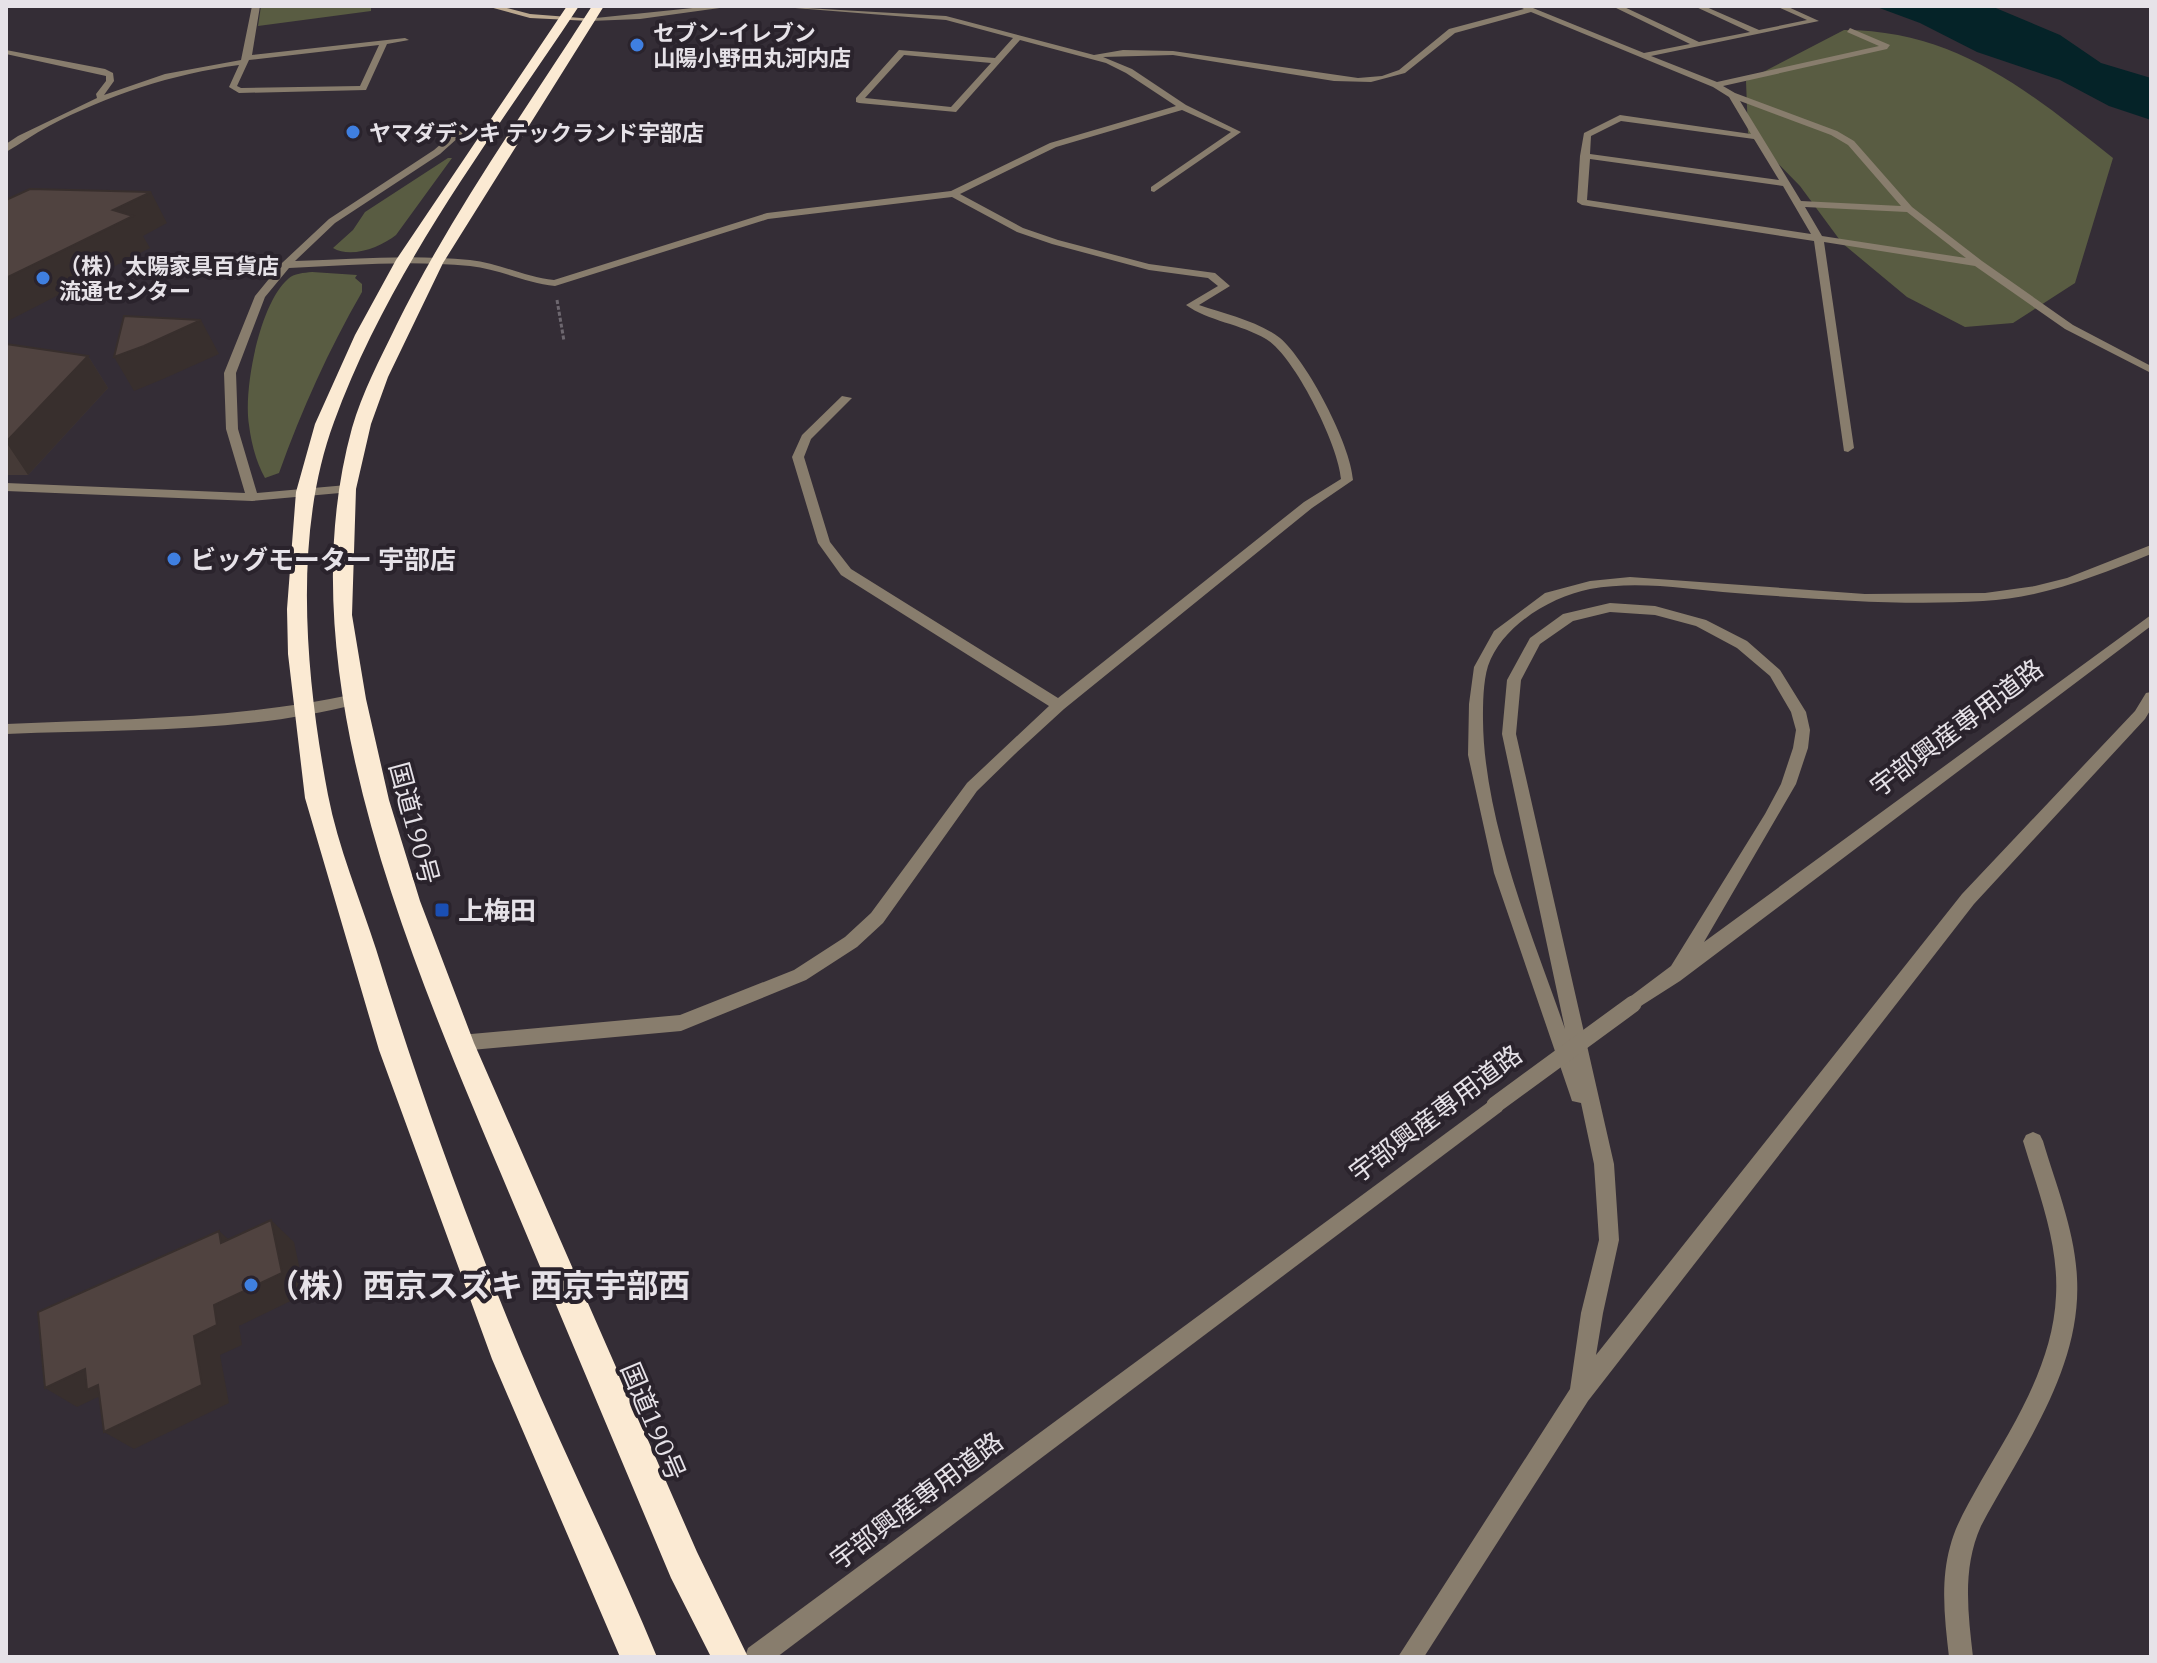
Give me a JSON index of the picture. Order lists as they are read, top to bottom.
{
  "streets": {
    "highway": ["国道190号"],
    "street": ["宇部興産専用道路"]
  },
  "places": {
    "other": [
      "セブン-イレブン 山陽小野田丸河内店",
      "ヤマダデンキ テックランド宇部店",
      "（株）太陽家具百貨店 流通センター",
      "ビッグモーター 宇部店",
      "（株）西京スズキ 西京宇部西"
    ],
    "transit": ["上梅田"]
  }
}
